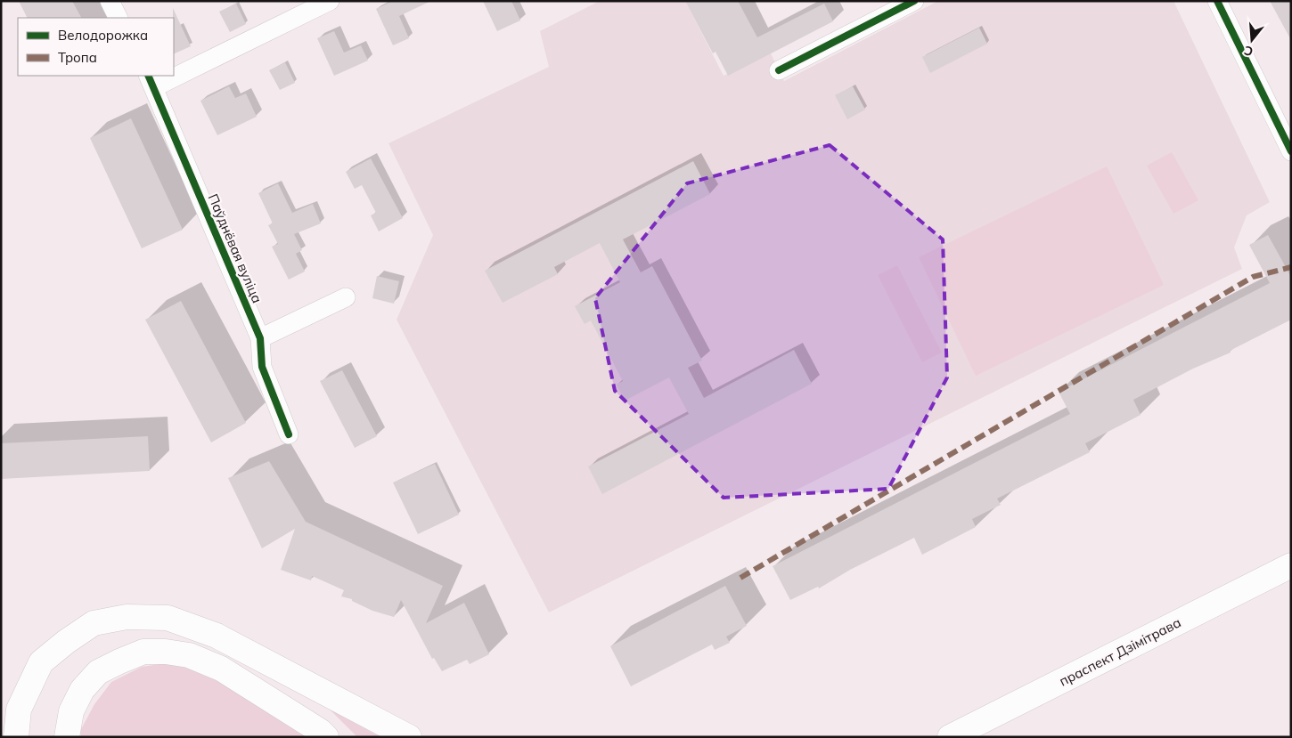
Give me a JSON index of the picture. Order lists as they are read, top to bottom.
{
  "streets": {
    "main road": ["праспект Дзімітрава"],
    "street": ["Паўднёвая вуліца"]
  },
  "legend": ["Велодорожка", "Тропа"],
  "north": "bottom"
}
